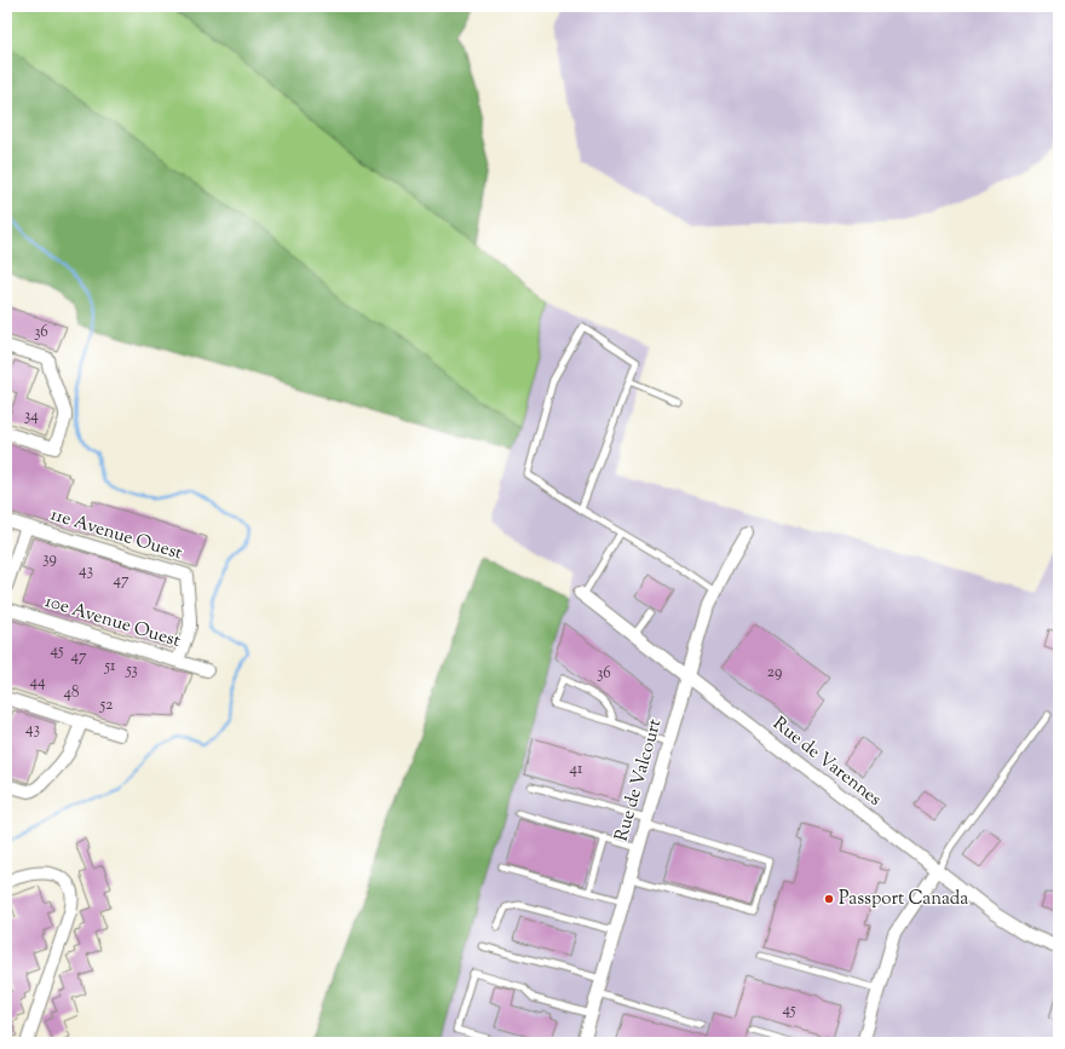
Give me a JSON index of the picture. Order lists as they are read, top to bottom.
{
  "streets": {
    "street": [
      "11e Avenue Ouest",
      "10e Avenue Ouest",
      "Rue de Varennes",
      "Rue de Valcourt"
    ]
  },
  "crossings": [
    ["11e Avenue Ouest", "10e Avenue Ouest"],
    ["Rue de Varennes", "Rue de Valcourt"]
  ],
  "places": ["Passport Canada"],
  "house_numbers": [
    "36",
    "34",
    "39",
    "43",
    "47",
    "45",
    "47",
    "51",
    "53",
    "29",
    "36",
    "44",
    "48",
    "52",
    "43",
    "41",
    "45"
  ]
}
